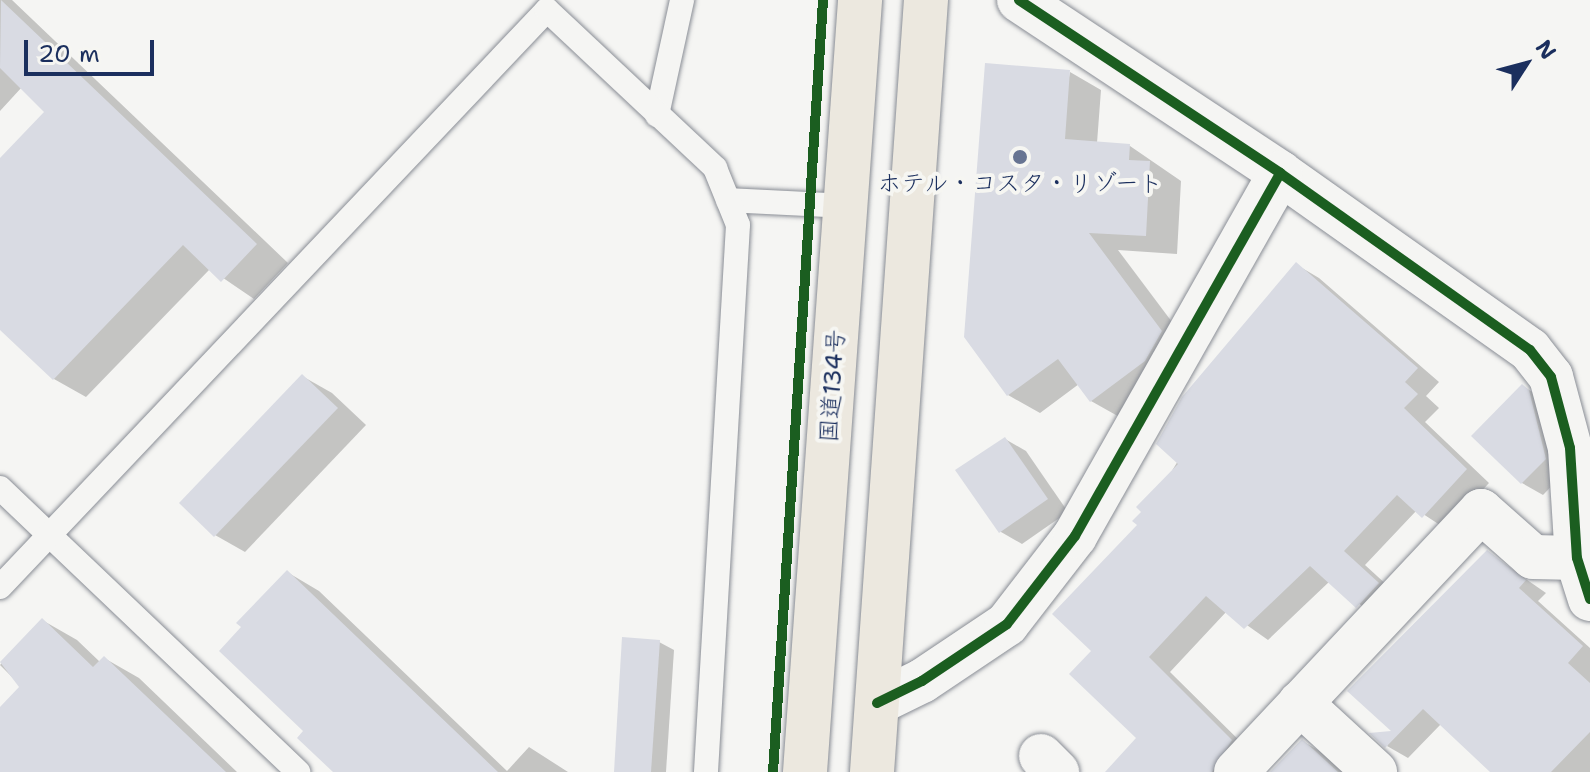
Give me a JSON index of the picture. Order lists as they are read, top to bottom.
{
  "streets": {
    "highway": ["国道134号"]
  },
  "places": ["ホテル・コスタ・リゾート"],
  "scale_bar": "20 m",
  "north": "top right"
}
